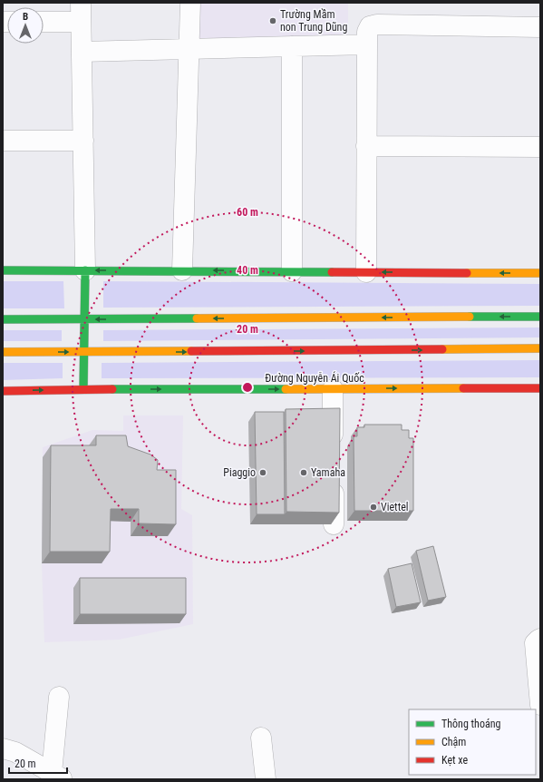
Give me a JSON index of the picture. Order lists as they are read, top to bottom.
{
  "streets": {
    "main road": ["Đường Nguyễn Ái Quốc"]
  },
  "places": [
    "Trường Mầm non Trung Dũng",
    "Piaggio",
    "Yamaha",
    "Viettel"
  ],
  "legend": ["Thông thoáng", "Chậm", "Kẹt xe"],
  "scale_bar": "20 m",
  "north": "top",
  "rings": ["60 m", "40 m", "20 m"]
}
